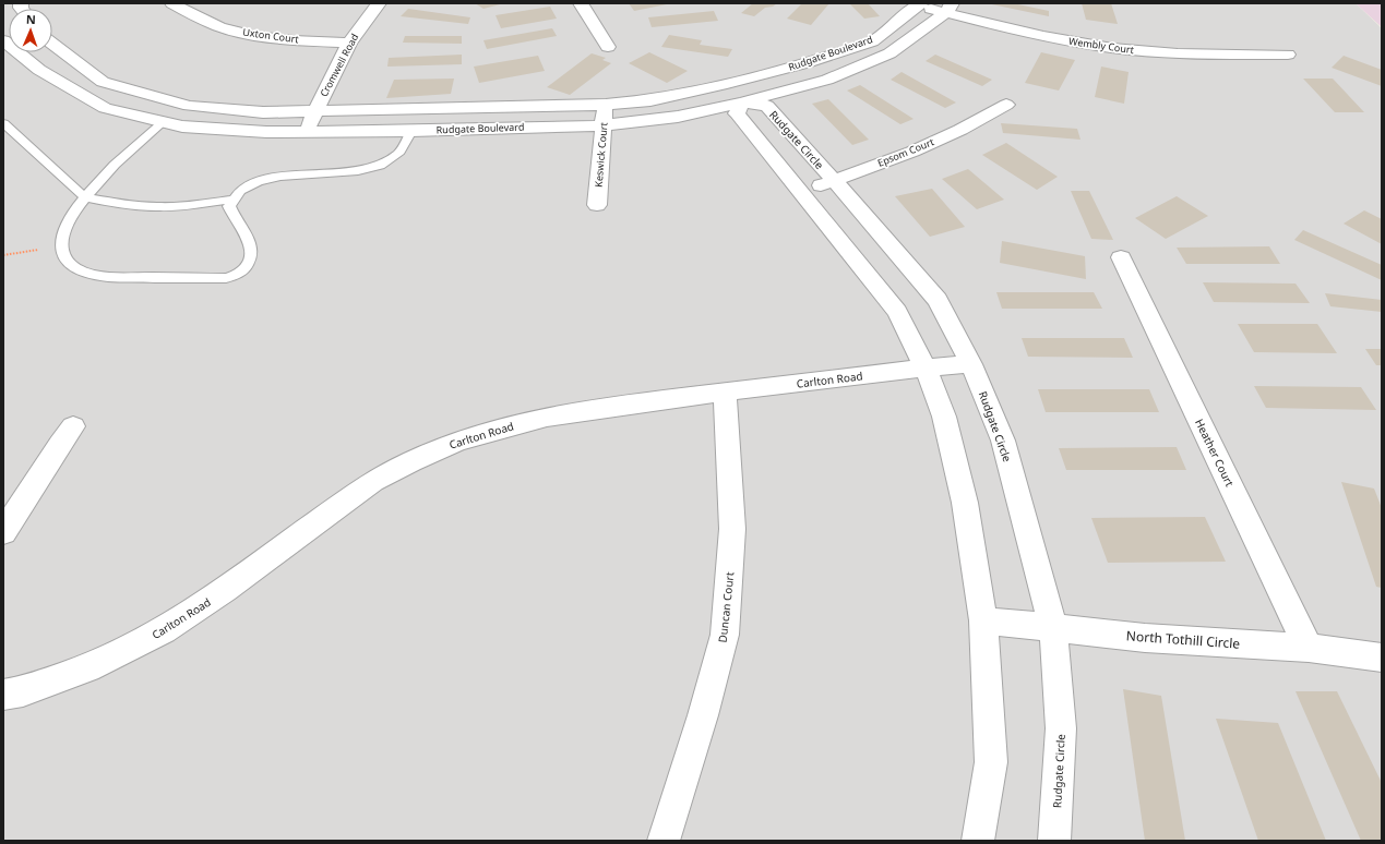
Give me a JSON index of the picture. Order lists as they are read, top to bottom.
{
  "streets": {
    "street": [
      "Uxton Court",
      "Wembly Court",
      "Rudgate Boulevard",
      "Cromwell Road",
      "Rudgate Circle",
      "Epsom Court",
      "Keswick Court",
      "Carlton Road",
      "Heather Court",
      "Duncan Court",
      "North Tothill Circle"
    ]
  },
  "crossings": [
    ["Uxton Court", "Cromwell Road"],
    ["Wembly Court", "Rudgate Boulevard"],
    ["Rudgate Boulevard", "Cromwell Road"],
    ["Rudgate Boulevard", "Rudgate Circle"],
    ["Rudgate Boulevard", "Keswick Court"],
    ["Rudgate Circle", "Epsom Court"],
    ["Rudgate Circle", "Carlton Road"],
    ["Rudgate Circle", "North Tothill Circle"],
    ["Carlton Road", "Duncan Court"],
    ["Heather Court", "North Tothill Circle"]
  ],
  "north": "top"
}
